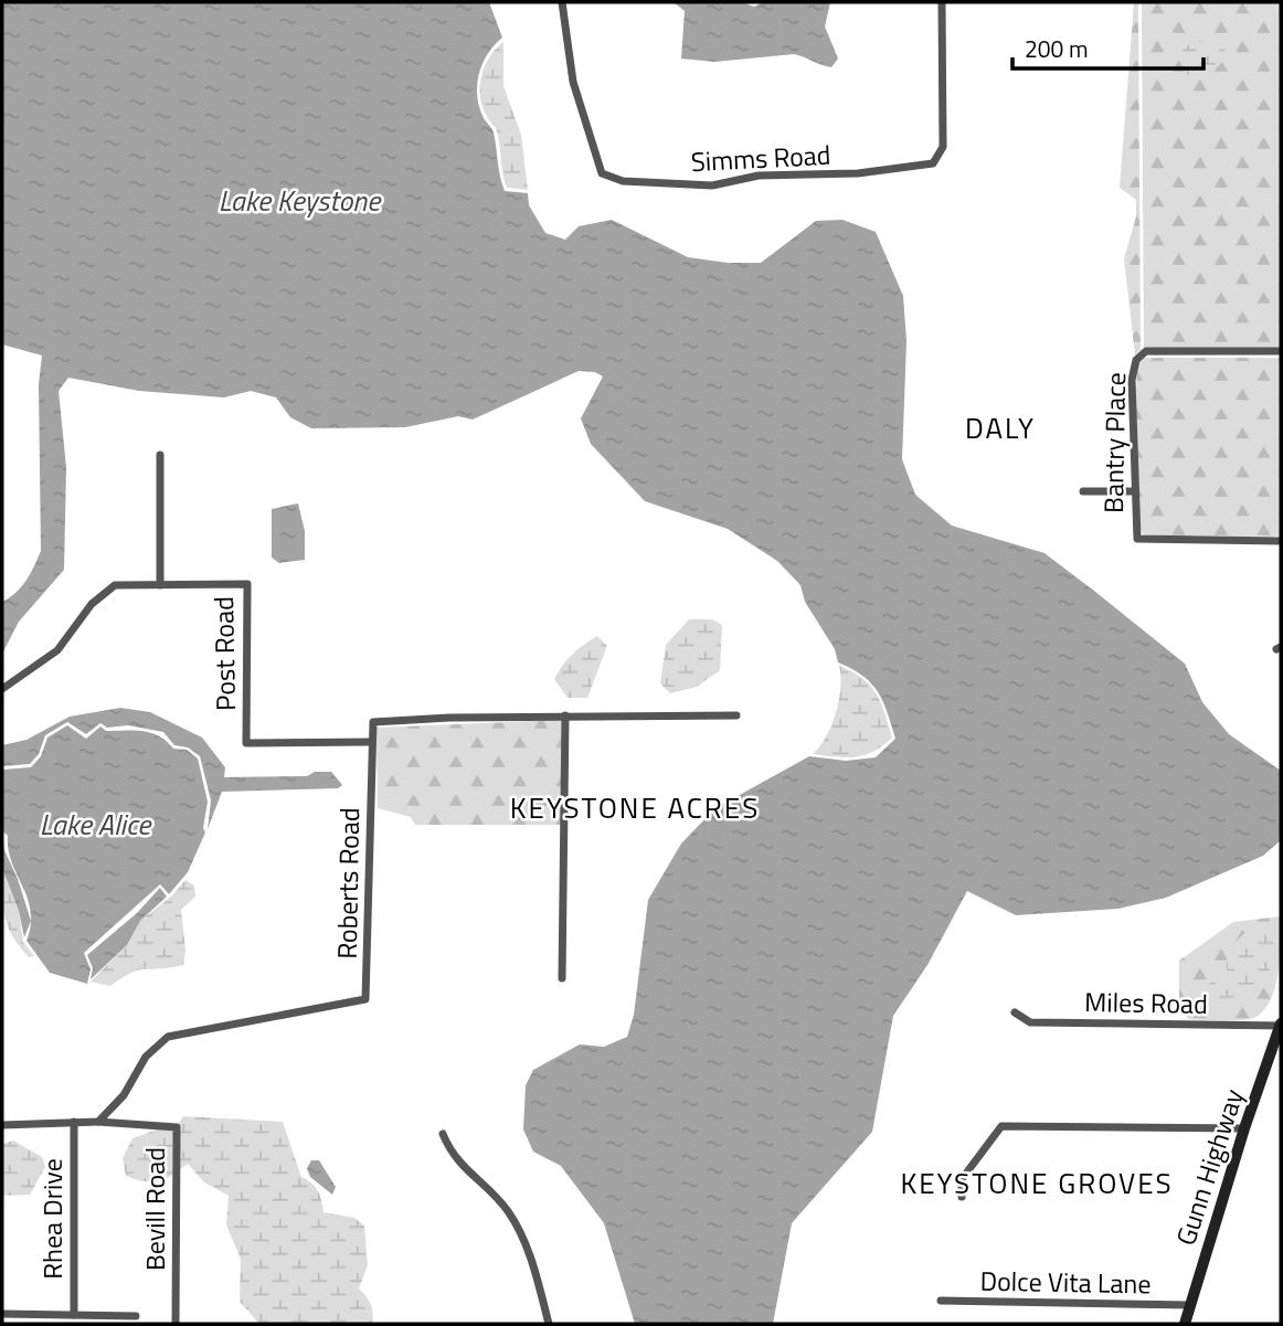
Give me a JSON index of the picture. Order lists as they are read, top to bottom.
{
  "streets": {
    "main road": ["Gunn Highway"],
    "street": [
      "Simms Road",
      "Bantry Place",
      "Post Road",
      "Roberts Road",
      "Miles Road",
      "Bevill Road",
      "Rhea Drive",
      "Dolce Vita Lane"
    ]
  },
  "crossings": [
    ["Post Road", "Roberts Road"],
    ["Roberts Road", "Bevill Road"],
    ["Miles Road", "Gunn Highway"],
    ["Gunn Highway", "Dolce Vita Lane"]
  ],
  "districts": ["DALY", "KEYSTONE ACRES", "KEYSTONE GROVES"],
  "water": ["Lake Keystone", "Lake Alice"],
  "scale_bar": "200 m"
}
